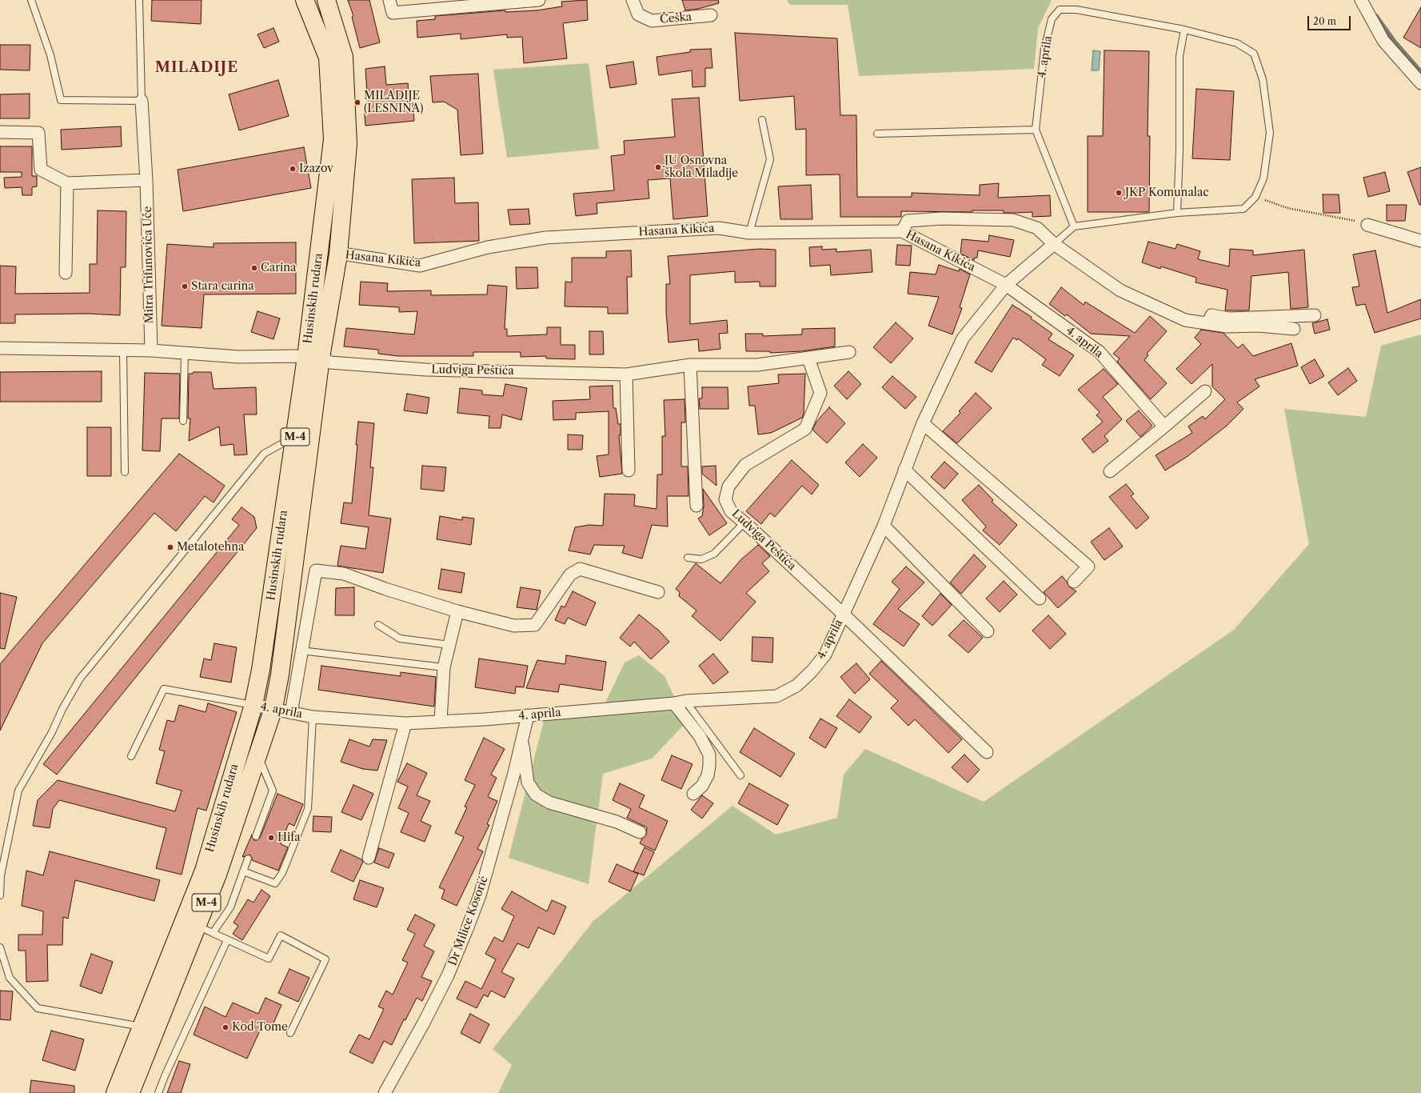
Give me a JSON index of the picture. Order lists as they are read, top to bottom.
{
  "streets": {
    "main road": ["Husinskih rudara", "M-4"],
    "street": [
      "Češka",
      "4. aprila",
      "Hasana Kikića",
      "Mitra Trifunovića Uče",
      "Ludviga Peštića",
      "Dr Milice Kosorić"
    ]
  },
  "crossings": [
    ["4. aprila", "Hasana Kikića"],
    ["4. aprila", "Husinskih rudara"],
    ["4. aprila", "Ludviga Peštića"],
    ["4. aprila", "Dr Milice Kosorić"],
    ["Hasana Kikića", "Husinskih rudara"],
    ["Husinskih rudara", "Ludviga Peštića"]
  ],
  "districts": ["MILADIJE"],
  "places": [
    "MILADIJE (LESNINA)",
    "JU Osnovna škola Miladije",
    "Izazov",
    "JKP Komunalac",
    "Carina",
    "Stara carina",
    "Metalotehna",
    "Hifa",
    "Kod Tome"
  ],
  "scale_bar": "20 m"
}
